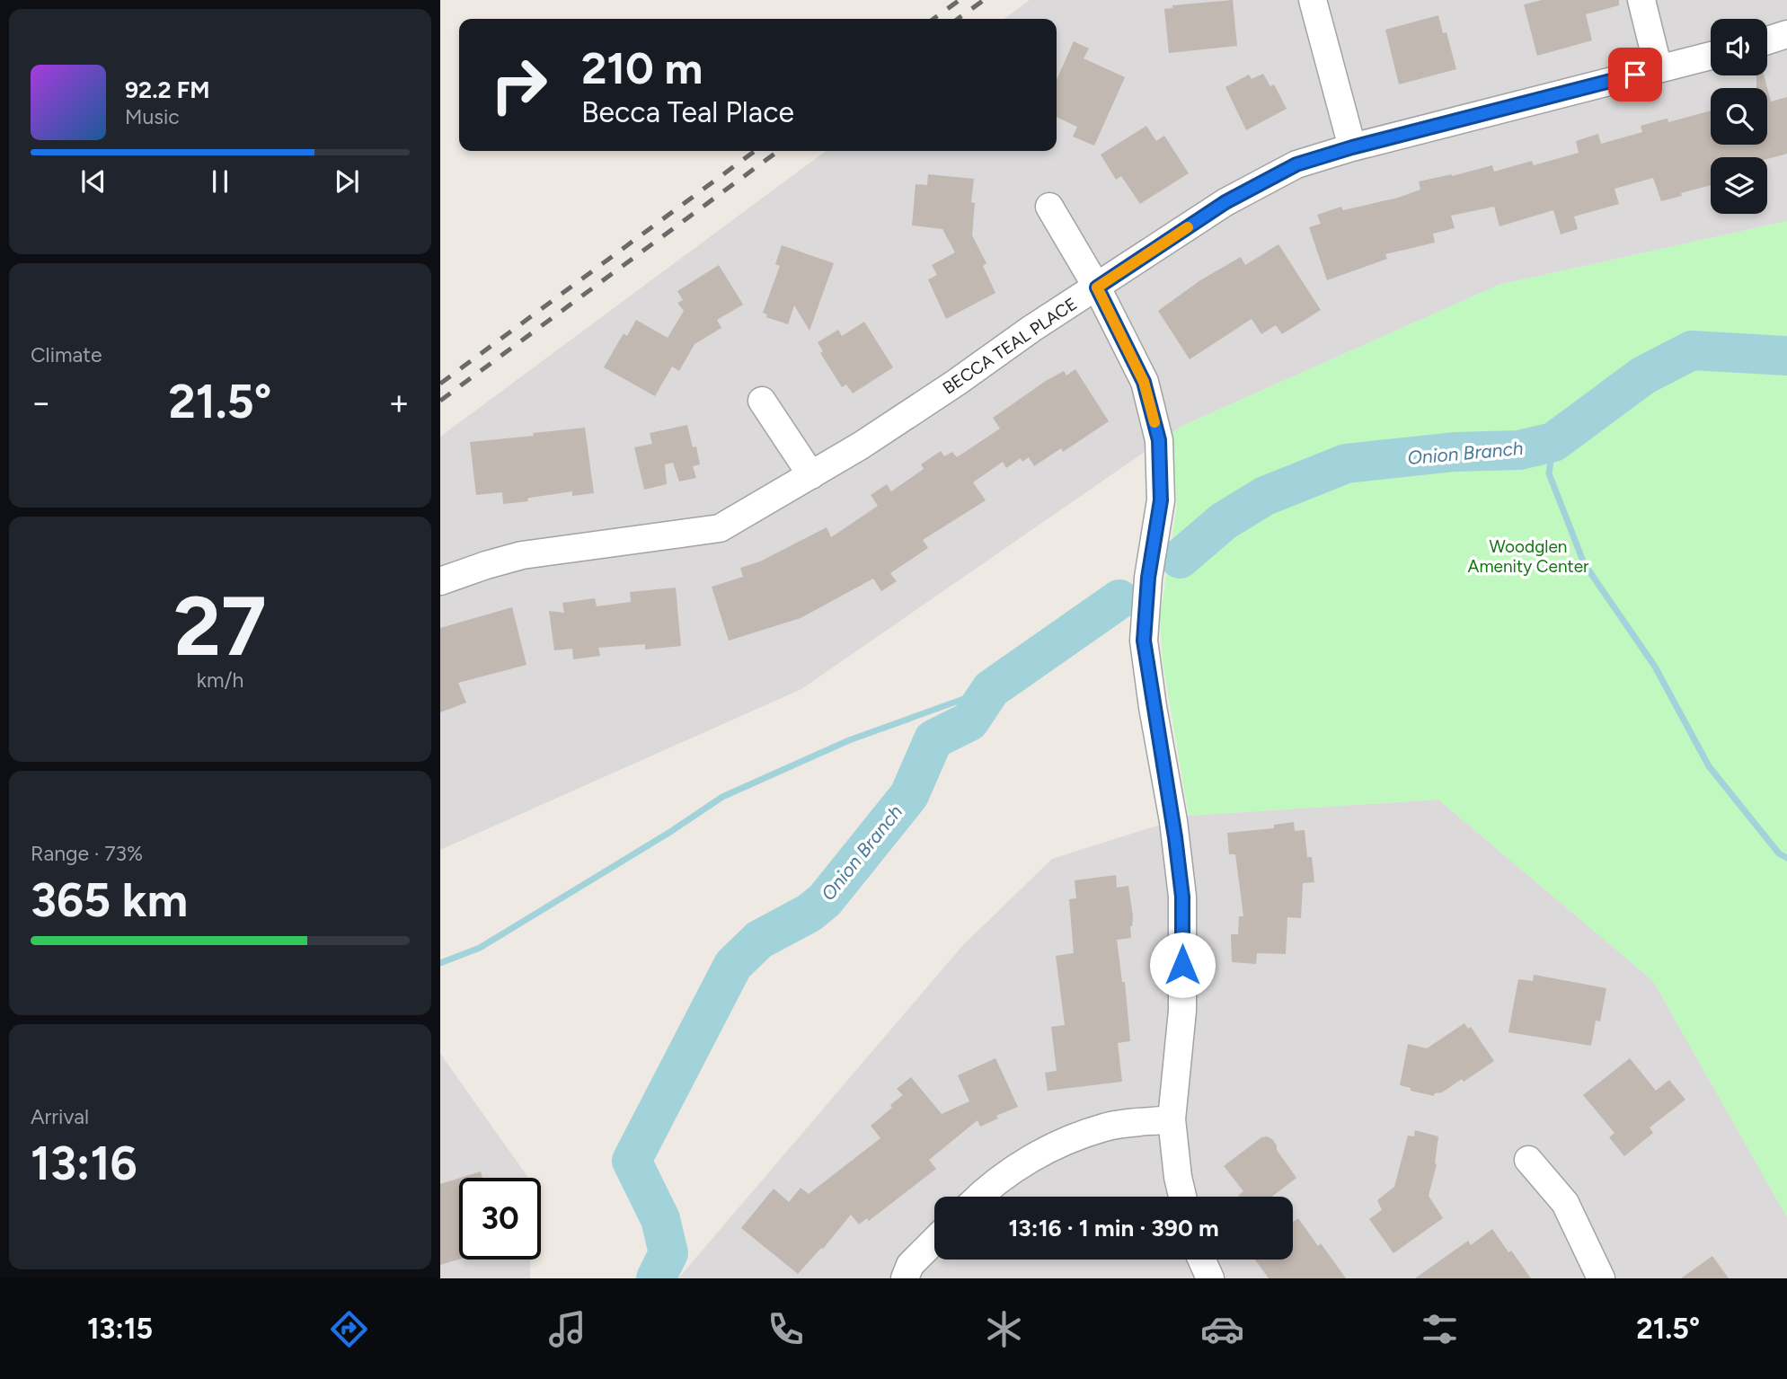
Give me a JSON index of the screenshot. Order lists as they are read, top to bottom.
{
  "streets": {
    "street": ["BECCA TEAL PLACE"]
  },
  "water": ["Onion Branch"],
  "parks": ["Woodglen Amenity Center"],
  "page": {
    "turn": ["210 m", "Becca Teal Place"],
    "song": ["92.2 FM", "Music"],
    "tile": [
      "Climate",
      ["27", "km/h"],
      ["Range · 73%", "365 km"],
      ["Arrival", "13:16"]
    ],
    "heat": ["−", "21.5°", "+"],
    "limit": "30",
    "trip": "13:16 · 1 min · 390 m",
    "tabs": ["13:15", "21.5°"]
  }
}
